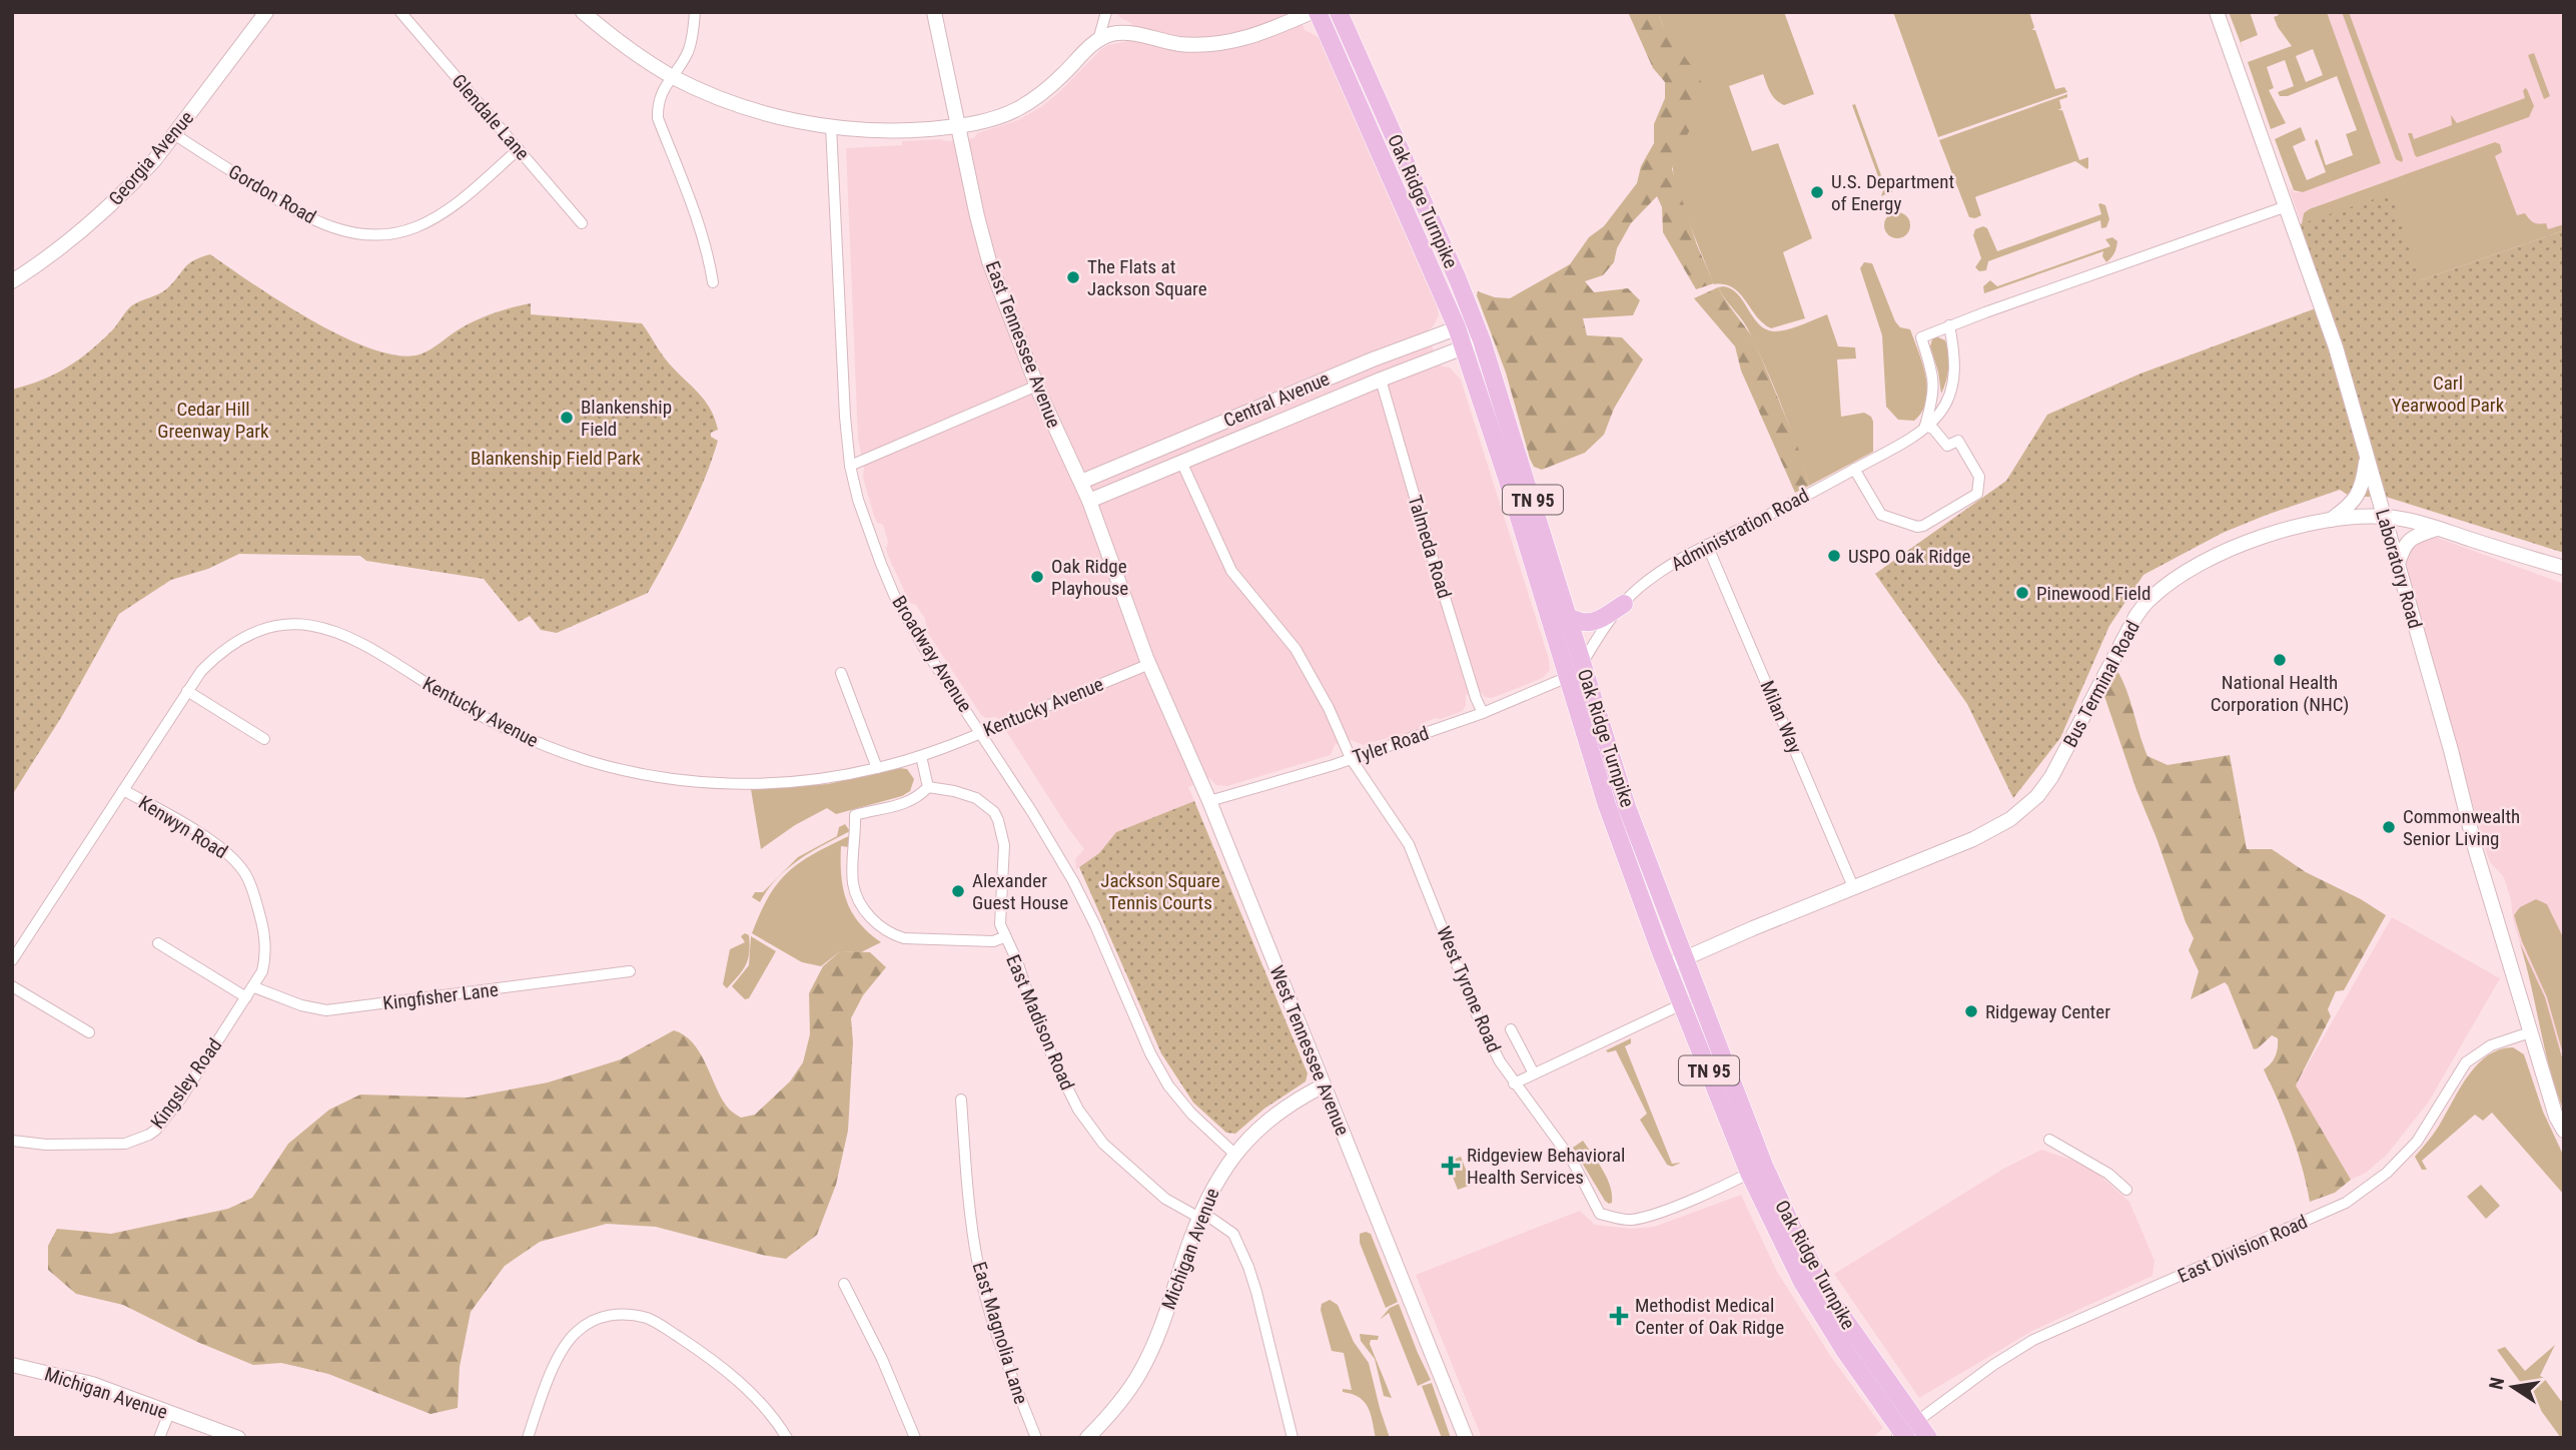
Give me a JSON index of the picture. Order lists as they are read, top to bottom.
{
  "streets": {
    "highway": ["Oak Ridge Turnpike", "TN 95"],
    "street": [
      "Glendale Lane",
      "Georgia Avenue",
      "Gordon Road",
      "East Tennessee Avenue",
      "Central Avenue",
      "Administration Road",
      "Talmeda Road",
      "Laboratory Road",
      "Broadway Avenue",
      "Bus Terminal Road",
      "Kentucky Avenue",
      "Milan Way",
      "Tyler Road",
      "Kenwyn Road",
      "West Tyrone Road",
      "Kingfisher Lane",
      "East Madison Road",
      "West Tennessee Avenue",
      "Kingsley Road",
      "Michigan Avenue",
      "East Division Road",
      "East Magnolia Lane"
    ]
  },
  "crossings": [
    ["Glendale Lane", "Gordon Road"],
    ["Georgia Avenue", "Gordon Road"],
    ["Oak Ridge Turnpike", "Central Avenue"],
    ["Oak Ridge Turnpike", "Administration Road"],
    ["Oak Ridge Turnpike", "Bus Terminal Road"],
    ["Oak Ridge Turnpike", "Tyler Road"],
    ["Oak Ridge Turnpike", "West Tyrone Road"],
    ["Oak Ridge Turnpike", "East Division Road"],
    ["East Tennessee Avenue", "Central Avenue"],
    ["East Tennessee Avenue", "Kentucky Avenue"],
    ["East Tennessee Avenue", "West Tennessee Avenue"],
    ["Central Avenue", "Talmeda Road"],
    ["Central Avenue", "West Tyrone Road"],
    ["Administration Road", "Milan Way"],
    ["Talmeda Road", "Tyler Road"],
    ["Laboratory Road", "Bus Terminal Road"],
    ["Laboratory Road", "East Division Road"],
    ["Broadway Avenue", "Kentucky Avenue"],
    ["Broadway Avenue", "Michigan Avenue"],
    ["Bus Terminal Road", "Milan Way"],
    ["Kentucky Avenue", "Kenwyn Road"],
    ["Kentucky Avenue", "West Tennessee Avenue"],
    ["Tyler Road", "West Tyrone Road"],
    ["Tyler Road", "West Tennessee Avenue"],
    ["Kenwyn Road", "Kingfisher Lane"],
    ["Kenwyn Road", "Kingsley Road"],
    ["Kingfisher Lane", "Kingsley Road"],
    ["East Madison Road", "Michigan Avenue"],
    ["West Tennessee Avenue", "Michigan Avenue"]
  ],
  "parks": [
    "Carl Yearwood Park",
    "Cedar Hill Greenway Park",
    "Blankenship Field Park",
    "Jackson Square Tennis Courts"
  ],
  "places": {
    "other": [
      "U.S. Department of Energy",
      "The Flats at Jackson Square",
      "Blankenship Field",
      "USPO Oak Ridge",
      "Oak Ridge Playhouse",
      "Pinewood Field",
      "National Health Corporation (NHC)",
      "Commonwealth Senior Living",
      "Alexander Guest House",
      "Ridgeway Center"
    ],
    "health": ["Ridgeview Behavioral Health Services", "Methodist Medical Center of Oak Ridge"]
  },
  "north": "left"
}
